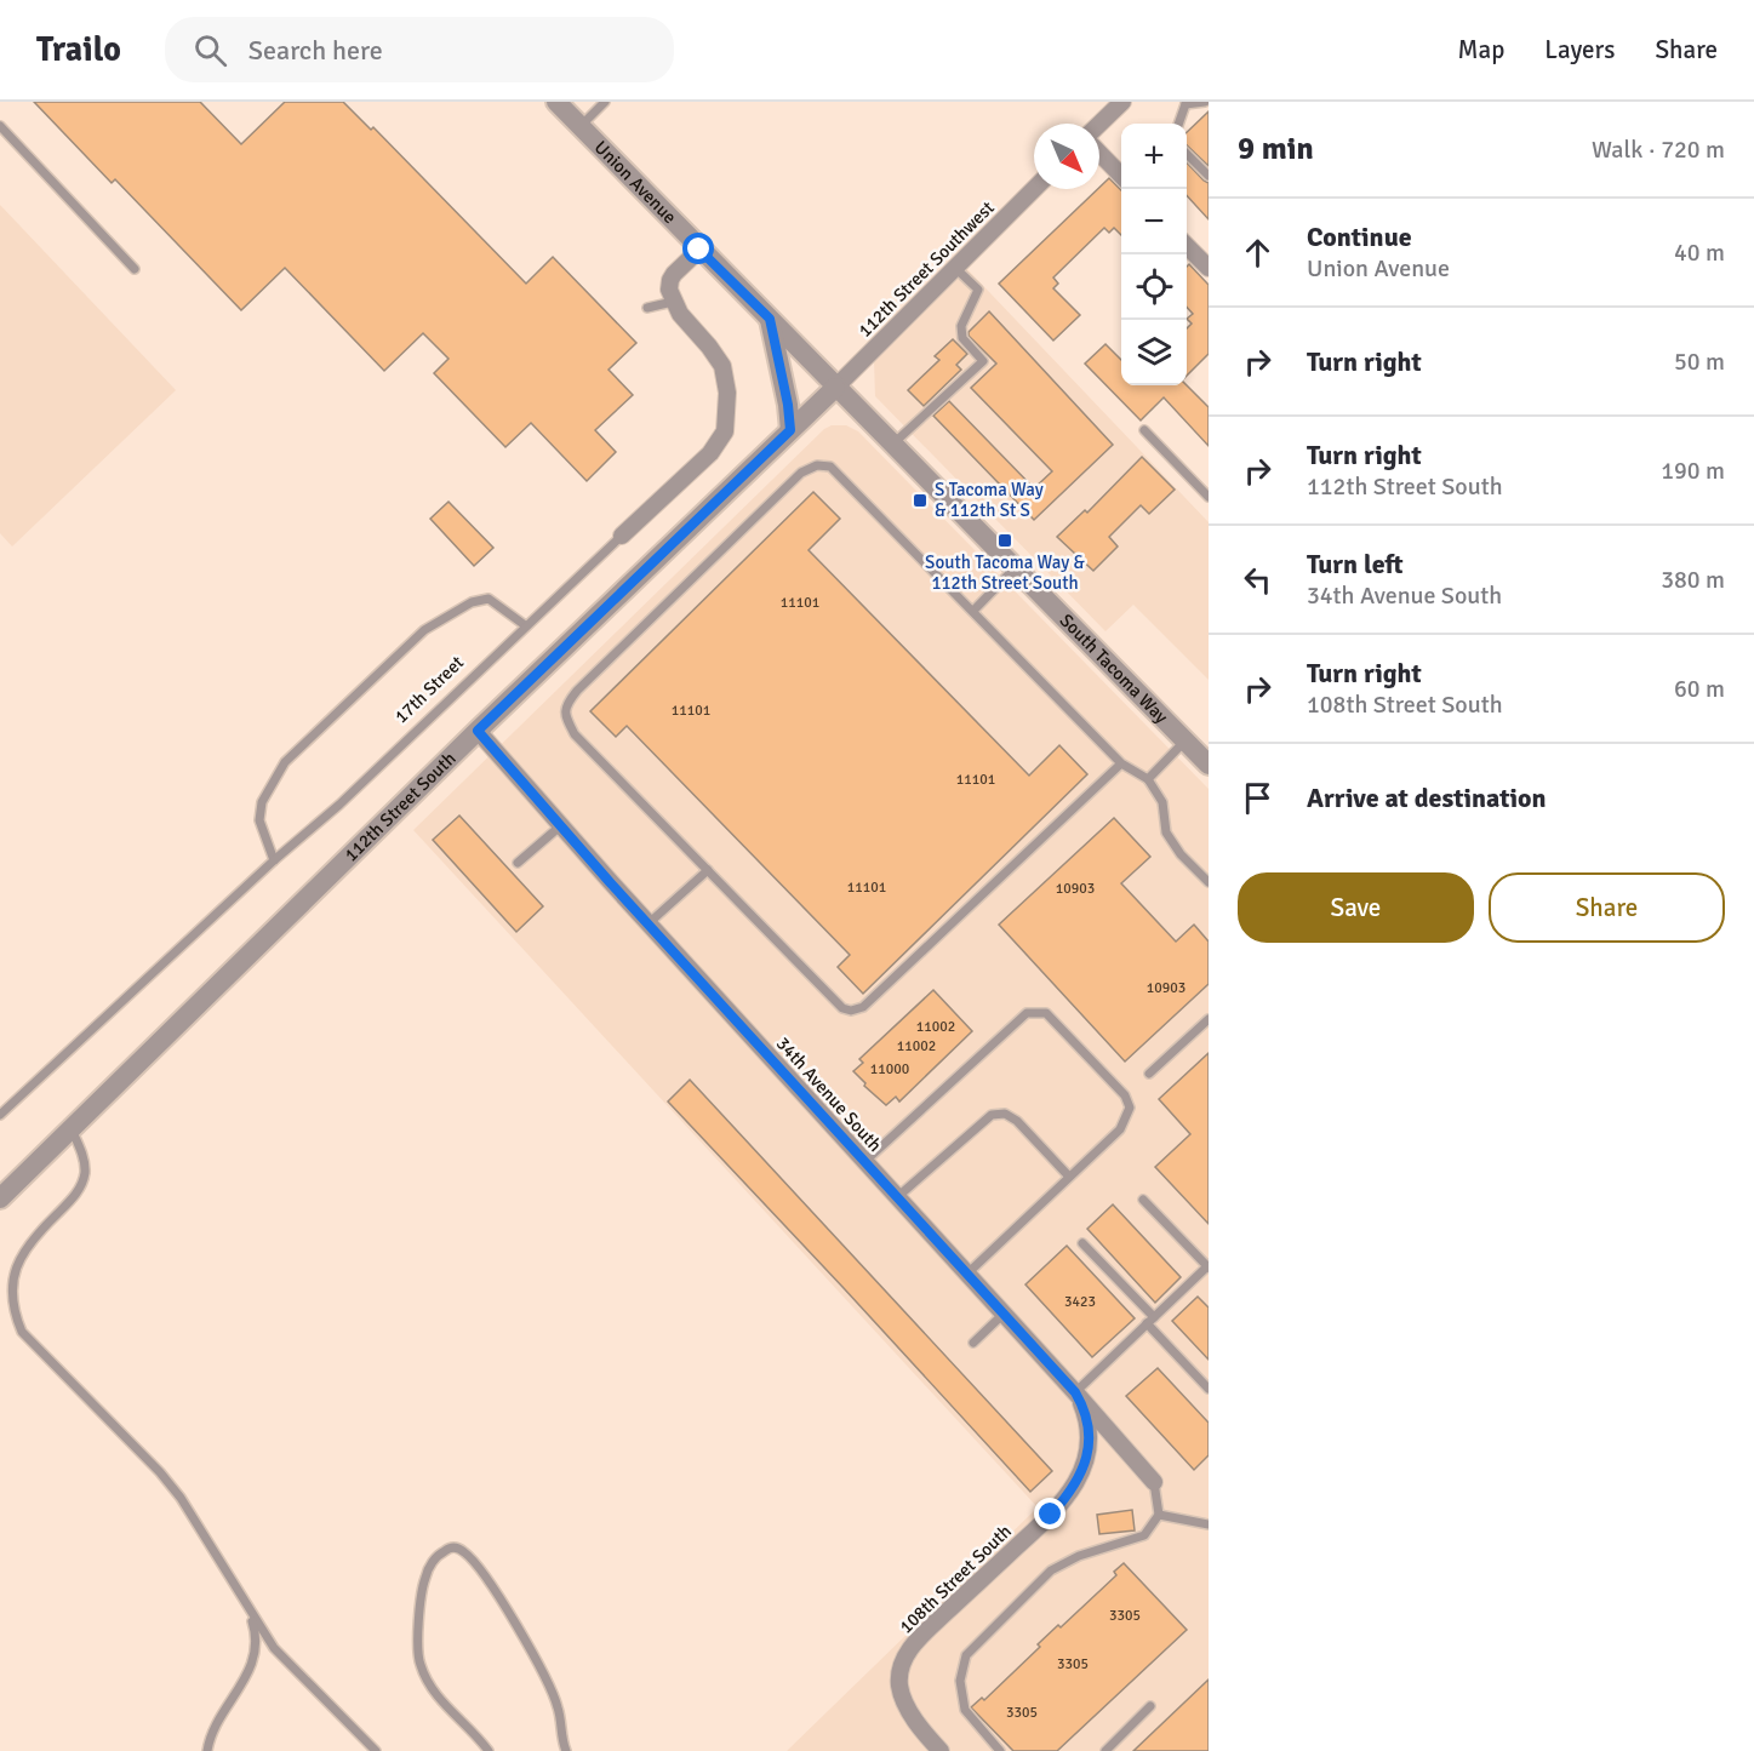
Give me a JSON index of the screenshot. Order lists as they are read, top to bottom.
{
  "streets": {
    "street": [
      "Union Avenue",
      "112th Street Southwest",
      "South Tacoma Way",
      "17th Street",
      "112th Street South",
      "34th Avenue South",
      "108th Street South"
    ]
  },
  "crossings": [
    ["Union Avenue", "112th Street Southwest"],
    ["Union Avenue", "South Tacoma Way"],
    ["Union Avenue", "112th Street South"],
    ["112th Street Southwest", "South Tacoma Way"],
    ["112th Street Southwest", "112th Street South"],
    ["South Tacoma Way", "112th Street South"],
    ["112th Street South", "34th Avenue South"],
    ["34th Avenue South", "108th Street South"]
  ],
  "places": {
    "transit": ["S Tacoma Way & 112th St S", "South Tacoma Way & 112th Street South"]
  },
  "house_numbers": [
    "11101",
    "11101",
    "11101",
    "11101",
    "10903",
    "10903",
    "11002",
    "11002",
    "11000",
    "3423",
    "3305",
    "3305",
    "3305"
  ],
  "north": "bottom right",
  "page": {
    "header": "Trailo",
    "search": "Search here",
    "nav": ["Map", "Layers", "Share"],
    "heading": ["9 min", "Walk · 720 m"],
    "map_buttons": ["+", "−"],
    "list": [
      ["Continue", "Union Avenue", "40 m"],
      ["Turn right", "50 m"],
      ["Turn right", "112th Street South", "190 m"],
      ["Turn left", "34th Avenue South", "380 m"],
      ["Turn right", "108th Street South", "60 m"],
      "Arrive at destination"
    ],
    "buttons": ["Save", "Share"]
  }
}
